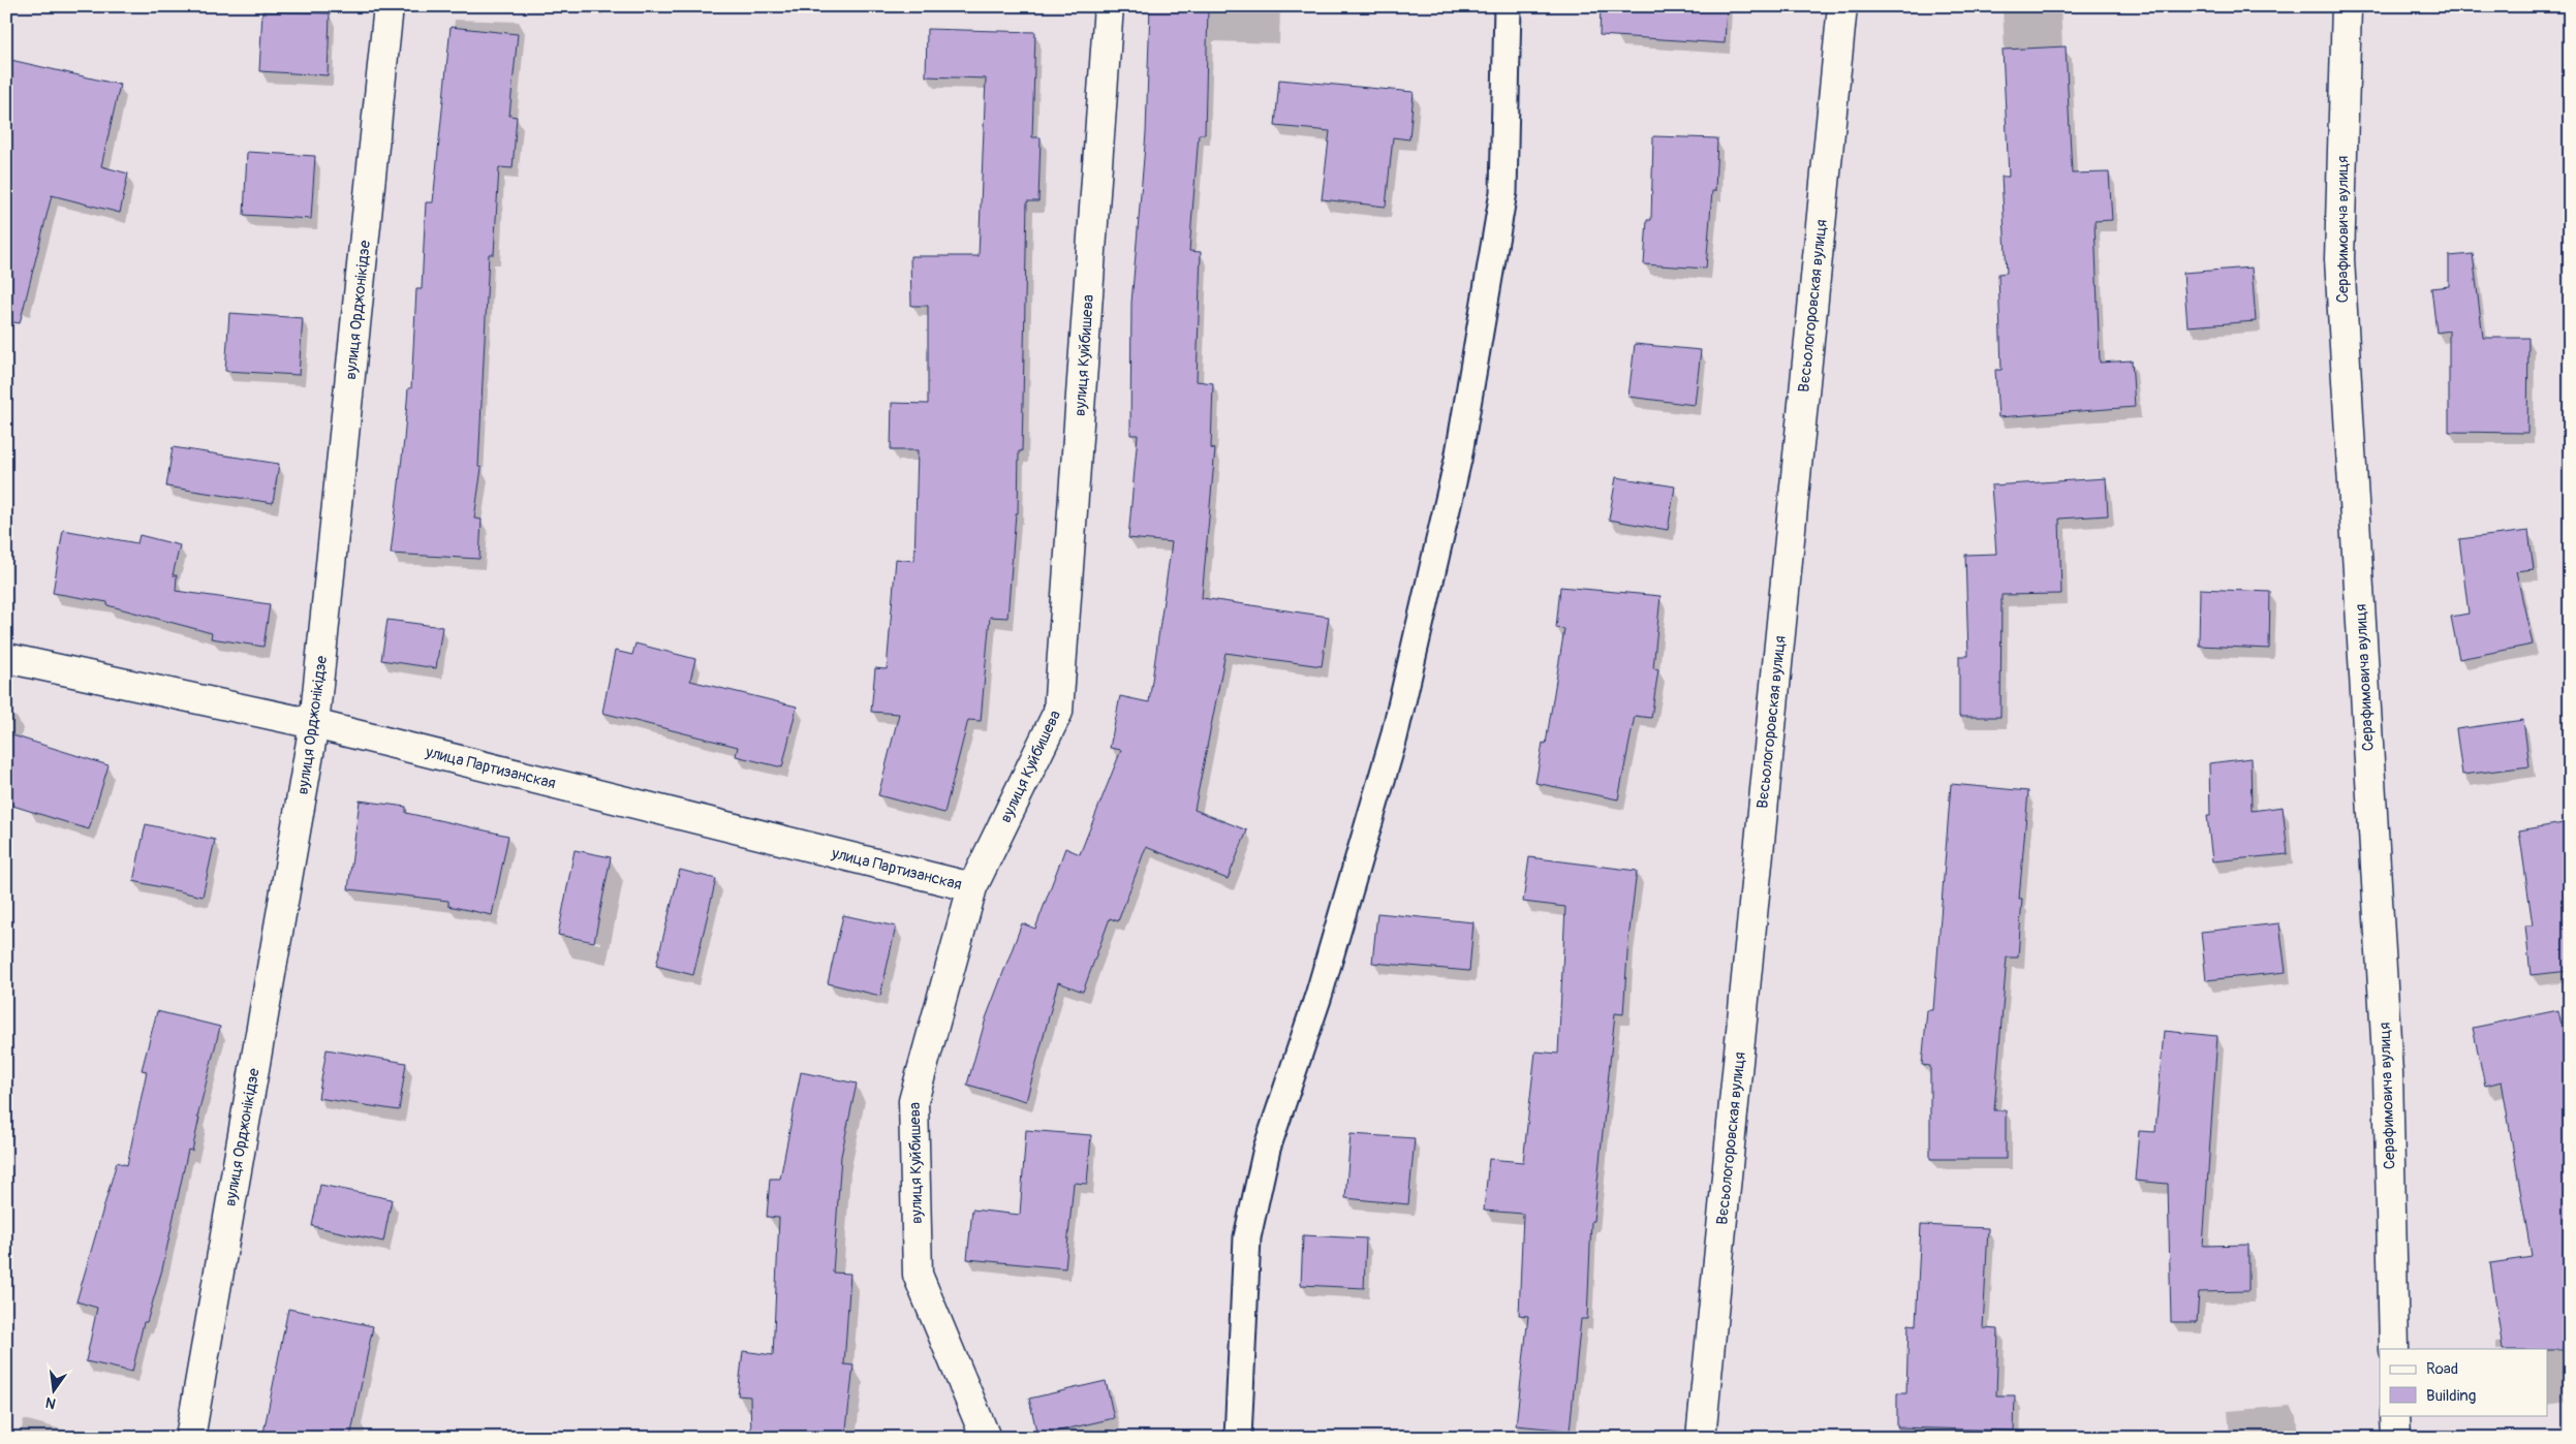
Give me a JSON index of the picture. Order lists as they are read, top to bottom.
{
  "streets": {
    "street": [
      "Серафимовича вулиця",
      "Вєсьологоровская вулиця",
      "вулиця Орджонікідзе",
      "вулиця Куйбишева",
      "улица Партизанская"
    ]
  },
  "crossings": [
    ["вулиця Орджонікідзе", "улица Партизанская"],
    ["вулиця Куйбишева", "улица Партизанская"]
  ],
  "legend": ["Road", "Building"],
  "north": "bottom"
}
